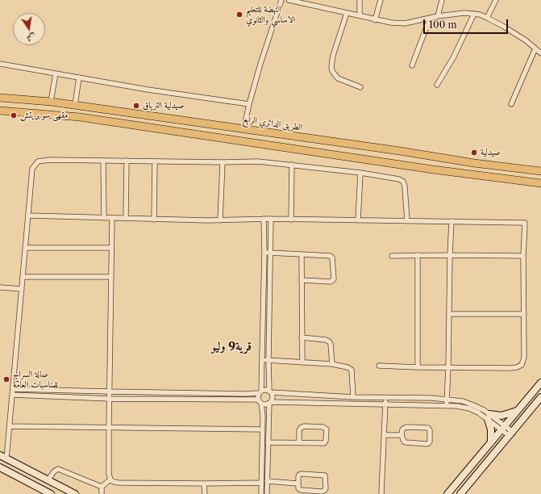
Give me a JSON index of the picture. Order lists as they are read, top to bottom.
{
  "streets": {
    "main road": ["الطريق الدائري الرابع"]
  },
  "districts": ["قرية9 وليو"],
  "places": [
    "النهضة للتعليم الاساسي والثانوي",
    "صيدلية الترياق",
    "مقهى سو بريتش",
    "صيدلية",
    "صالة السراج للمناسبات العامة"
  ],
  "scale_bar": "100 m",
  "north": "bottom"
}
